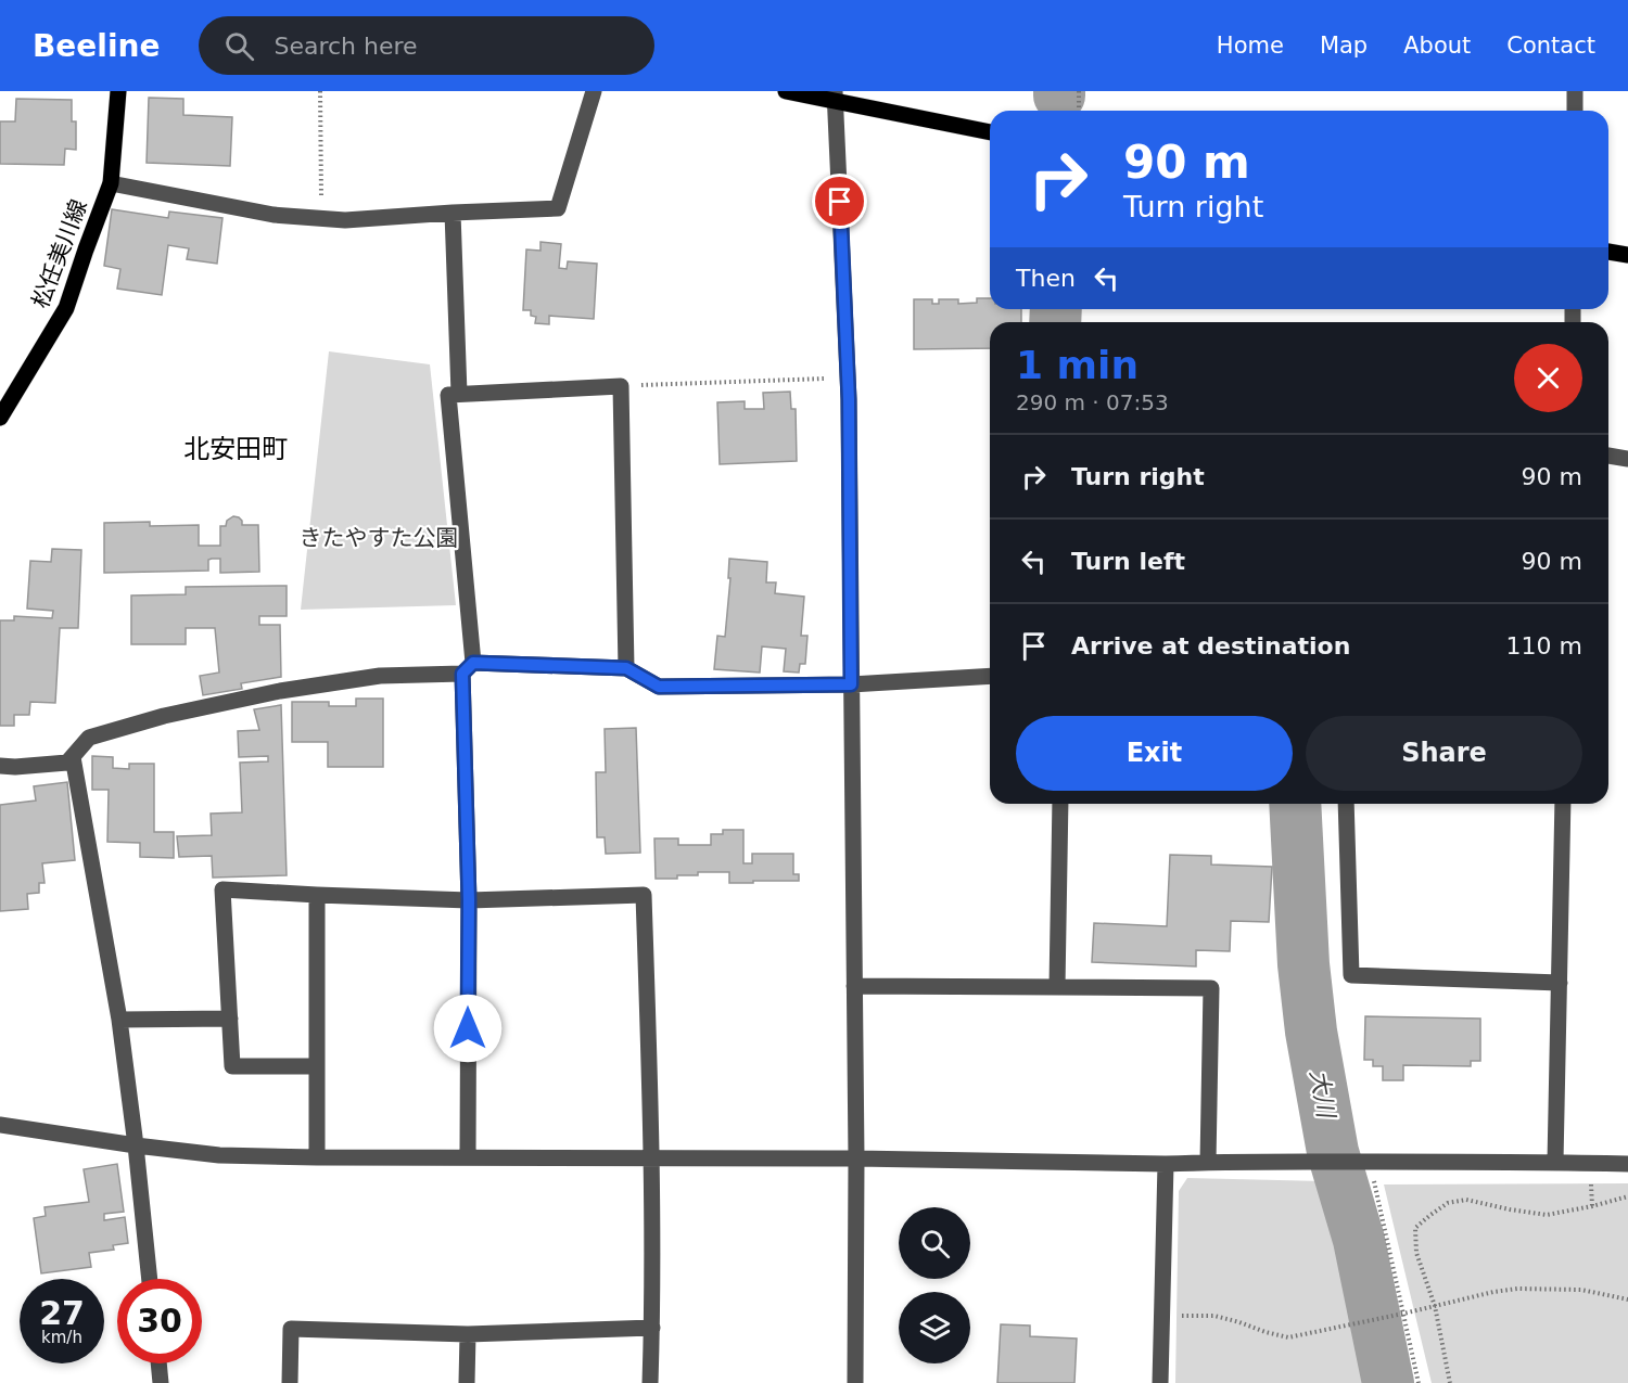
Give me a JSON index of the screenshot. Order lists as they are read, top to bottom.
{
  "streets": {
    "main road": ["松任美川線"]
  },
  "districts": ["北安田町"],
  "water": ["大川"],
  "parks": ["きたやすた公園"],
  "page": {
    "header": "Beeline",
    "search": "Search here",
    "nav": [
      "Home",
      "Map",
      "About",
      "Contact"
    ],
    "turn": ["90 m", "Turn right"],
    "then": "Then",
    "heading": ["1 min", "290 m · 07:53"],
    "list": [
      {
        "name": "Turn right",
        "value": "90 m"
      },
      {
        "name": "Turn left",
        "value": "90 m"
      },
      {
        "name": "Arrive at destination",
        "value": "110 m"
      }
    ],
    "buttons": ["Exit", "Share"],
    "speed": "27 km/h",
    "limit": "30"
  }
}
